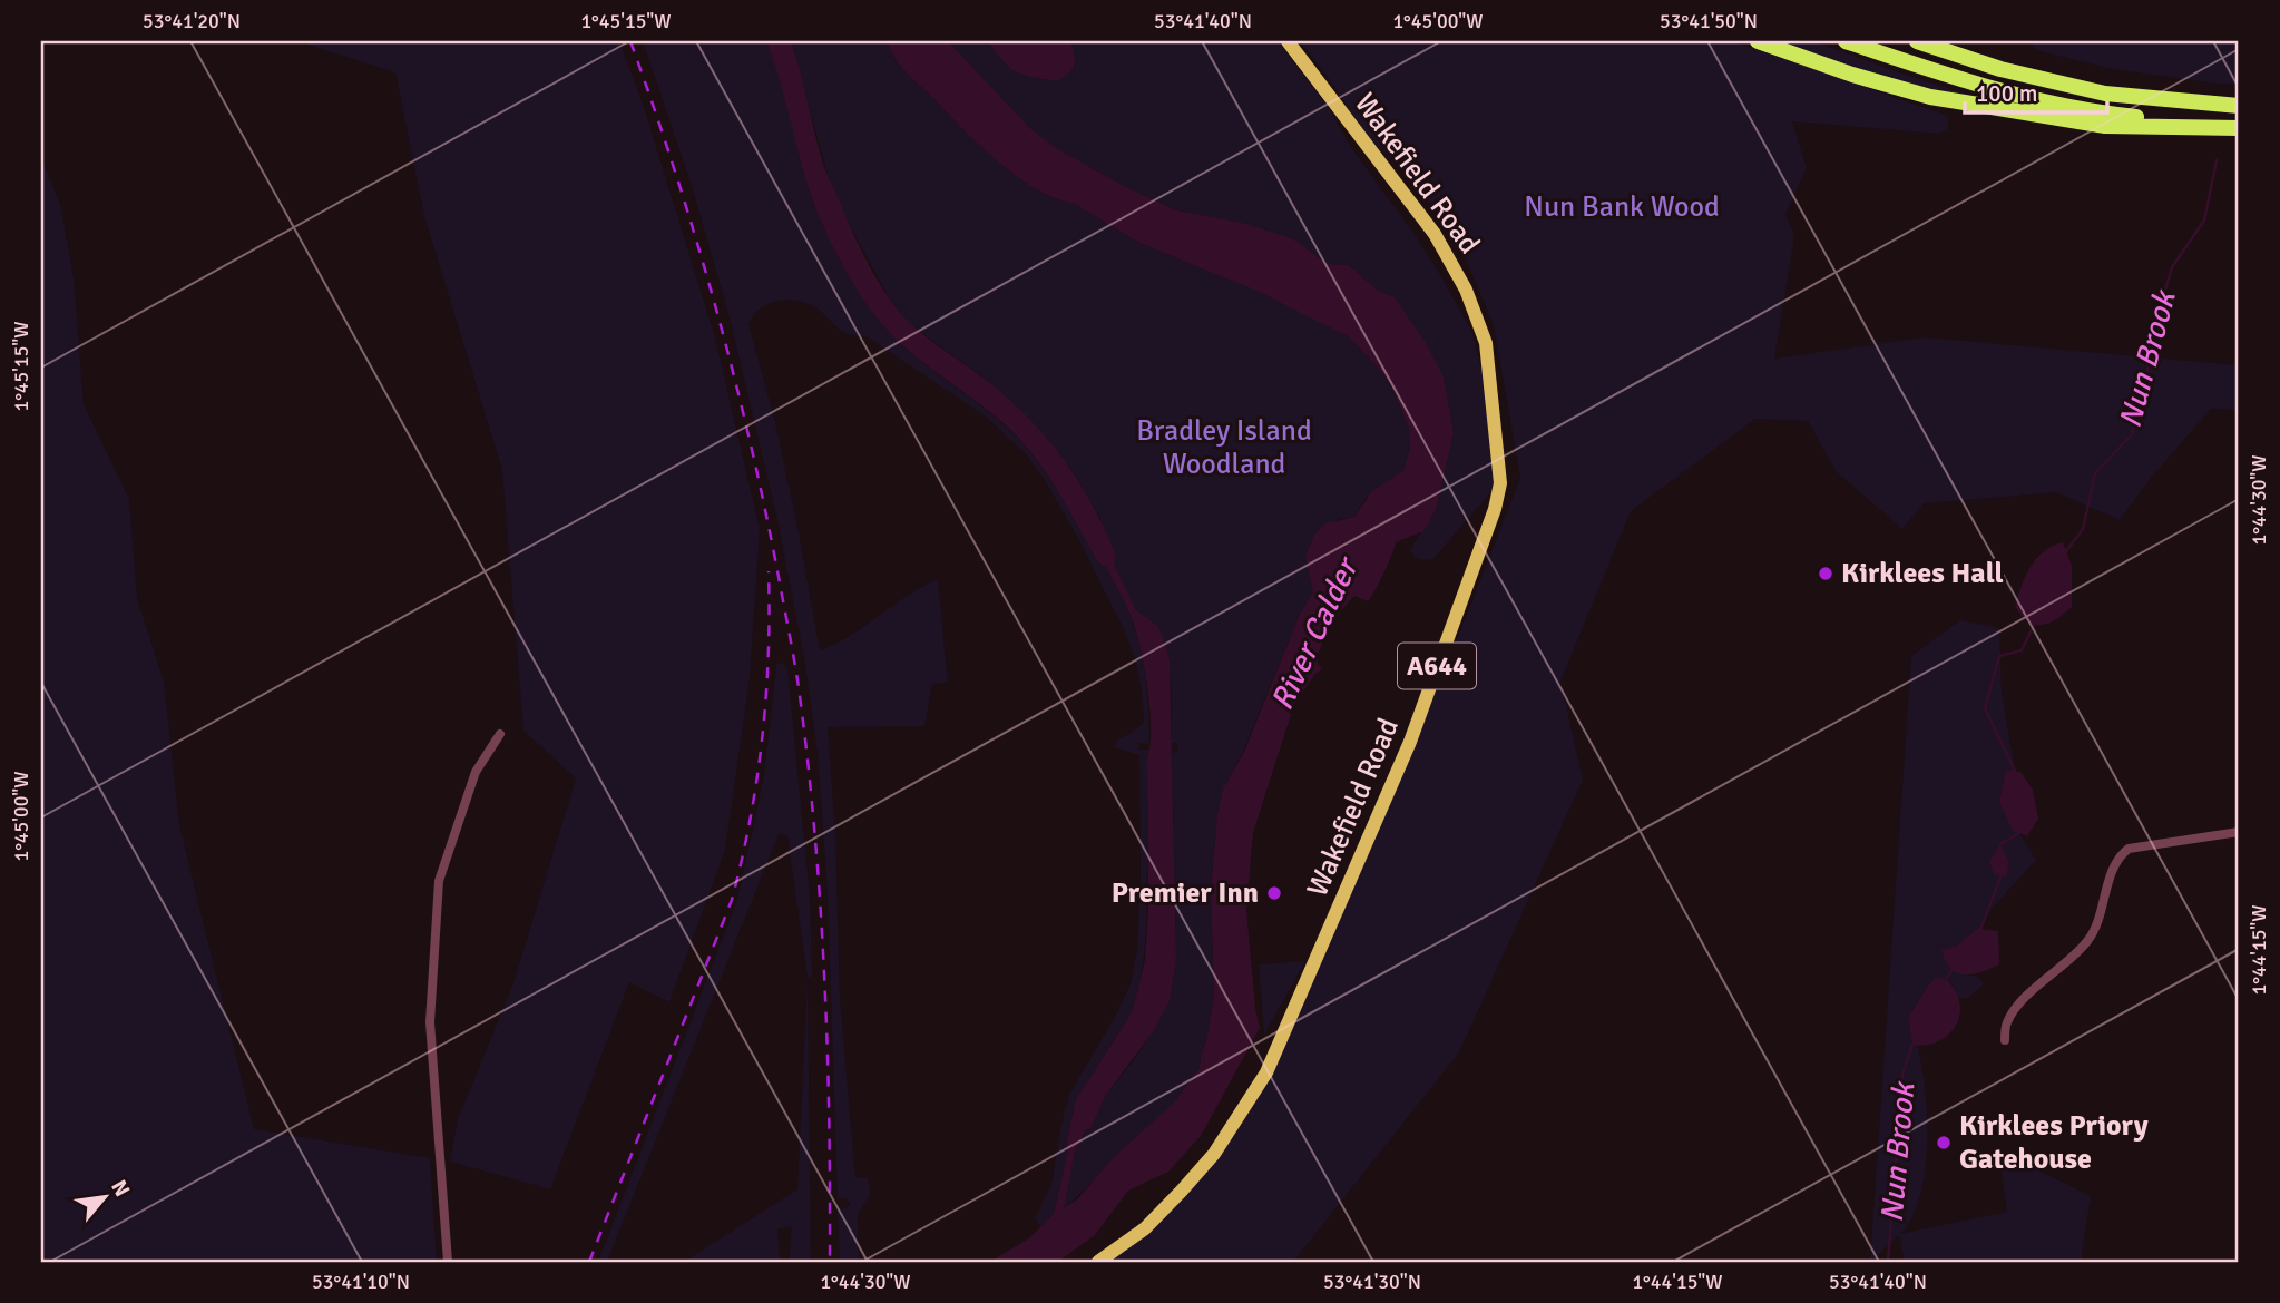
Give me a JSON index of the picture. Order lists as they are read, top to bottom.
{
  "streets": {
    "highway": ["Wakefield Road", "A644"]
  },
  "water": ["Nun Brook", "River Calder"],
  "parks": ["Nun Bank Wood", "Bradley Island Woodland"],
  "places": ["Kirklees Hall", "Premier Inn", "Kirklees Priory Gatehouse"],
  "scale_bar": "100 m",
  "north": "top right",
  "coordinates": [
    "53°41'20\"N",
    "1°45'15\"W",
    "53°41'40\"N",
    "1°45'00\"W",
    "53°41'50\"N",
    "1°44'30\"W",
    "1°44'15\"W",
    "53°41'10\"N",
    "53°41'30\"N"
  ]
}
